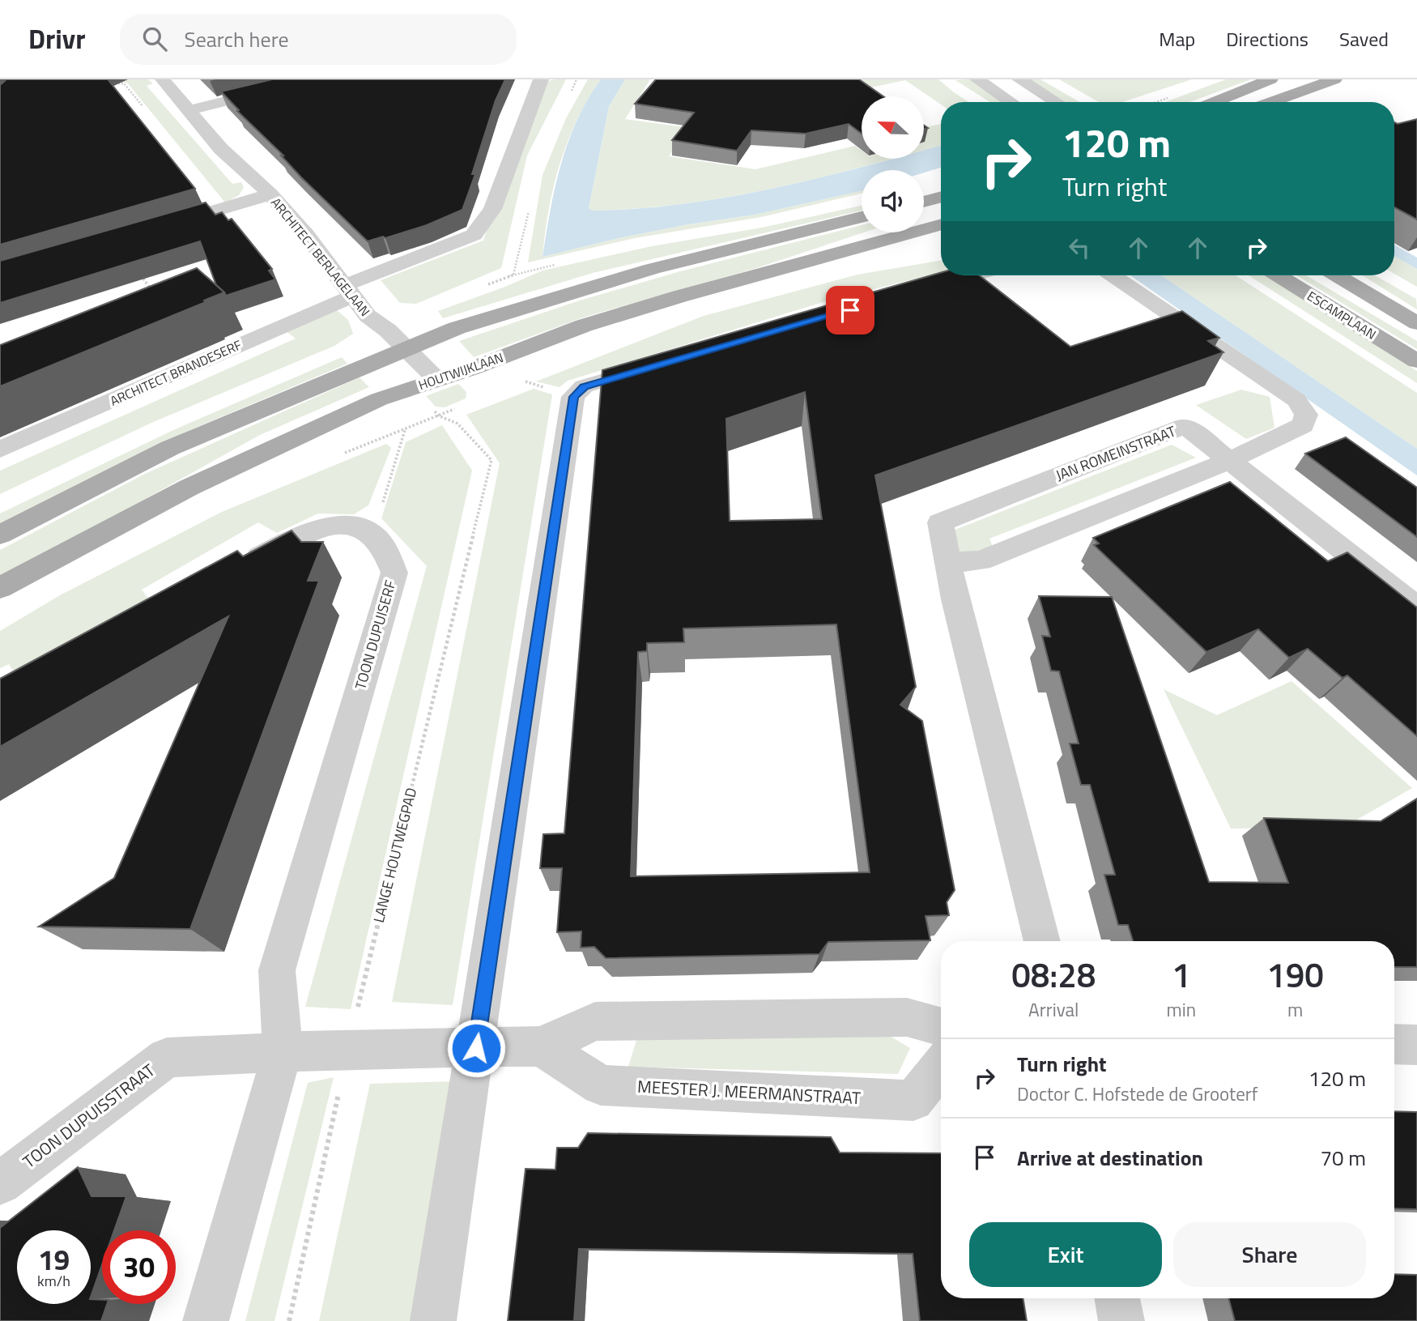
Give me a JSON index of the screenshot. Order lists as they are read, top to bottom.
{
  "streets": {
    "main road": ["ESCAMPLAAN", "HOUTWIJKLAAN"],
    "street": [
      "ARCHITECT BERLAGELAAN",
      "ARCHITECT BRANDESERF",
      "JAN ROMEINSTRAAT",
      "TOON DUPUISERF",
      "MEESTER J. MEERMANSTRAAT",
      "TOON DUPUISSTRAAT"
    ],
    "path": ["LANGE HOUTWEGPAD"]
  },
  "crossings": [
    ["ARCHITECT BERLAGELAAN", "HOUTWIJKLAAN"],
    ["ARCHITECT BERLAGELAAN", "ARCHITECT BRANDESERF"],
    ["TOON DUPUISERF", "LANGE HOUTWEGPAD"],
    ["TOON DUPUISERF", "TOON DUPUISSTRAAT"]
  ],
  "north": "left",
  "page": {
    "header": "Drivr",
    "search": "Search here",
    "nav": ["Map", "Directions", "Saved"],
    "turn": ["120 m", "Turn right"],
    "eta": [
      "08:28",
      "Arrival",
      "1",
      "min",
      "190",
      "m"
    ],
    "list": [
      {
        "name": "Turn right",
        "note": "Doctor C. Hofstede de Grooterf",
        "value": "120 m"
      },
      {
        "name": "Arrive at destination",
        "value": "70 m"
      }
    ],
    "buttons": ["Exit", "Share"],
    "speed": "19 km/h",
    "limit": "30"
  }
}
